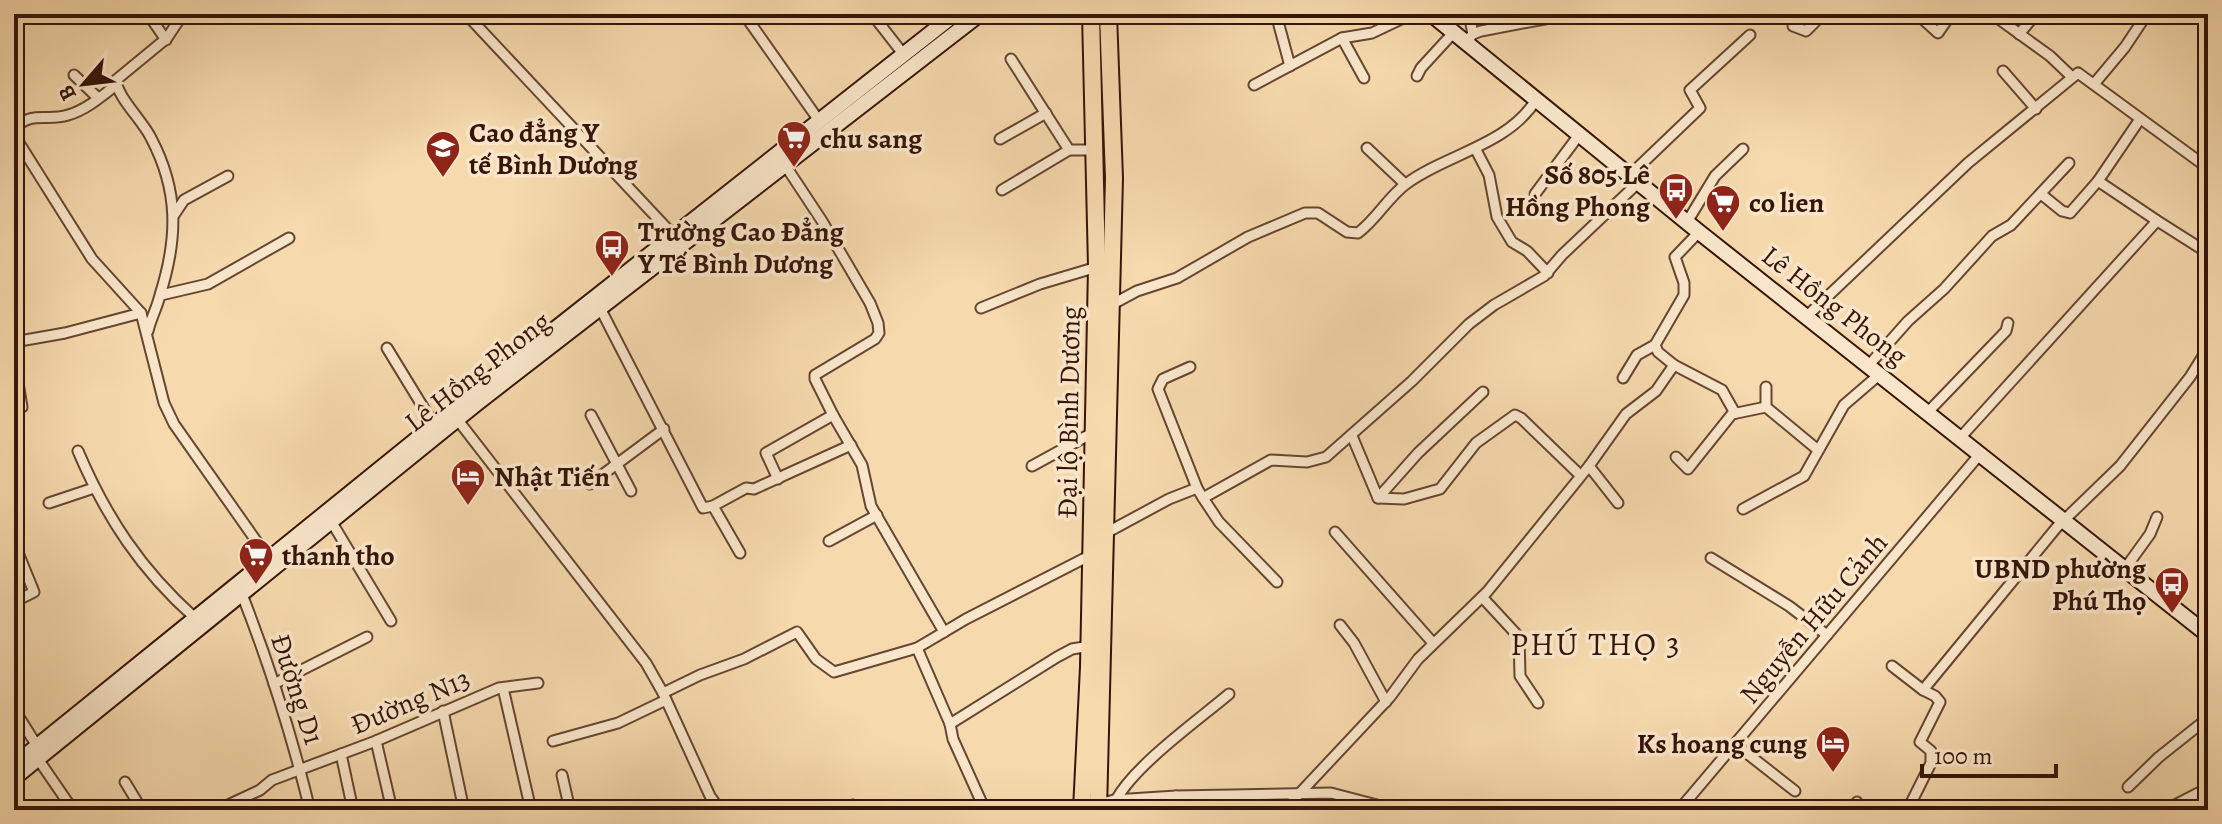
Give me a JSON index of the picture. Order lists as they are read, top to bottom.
{
  "streets": {
    "highway": ["Đại lộ Bình Dương"],
    "street": [
      "Lê Hồng Phong",
      "Nguyễn Hữu Cảnh",
      "Đường D1",
      "Đường N13"
    ]
  },
  "crossings": [
    ["Lê Hồng Phong", "Nguyễn Hữu Cảnh"],
    ["Lê Hồng Phong", "Đường D1"],
    ["Đường D1", "Đường N13"]
  ],
  "districts": ["PHÚ THỌ 3"],
  "places": {
    "supermarket": ["chu sang", "co lien", "thanh tho"],
    "school or university": ["Cao đẳng Y tế Bình Dương"],
    "bus stop": ["Số 805 Lê Hồng Phong", "Trường Cao Đẳng Y Tế Bình Dương", "UBND phường Phú Thọ"],
    "hotel": ["Nhật Tiến", "Ks hoang cung"]
  },
  "scale_bar": "100 m",
  "north": "bottom left"
}
